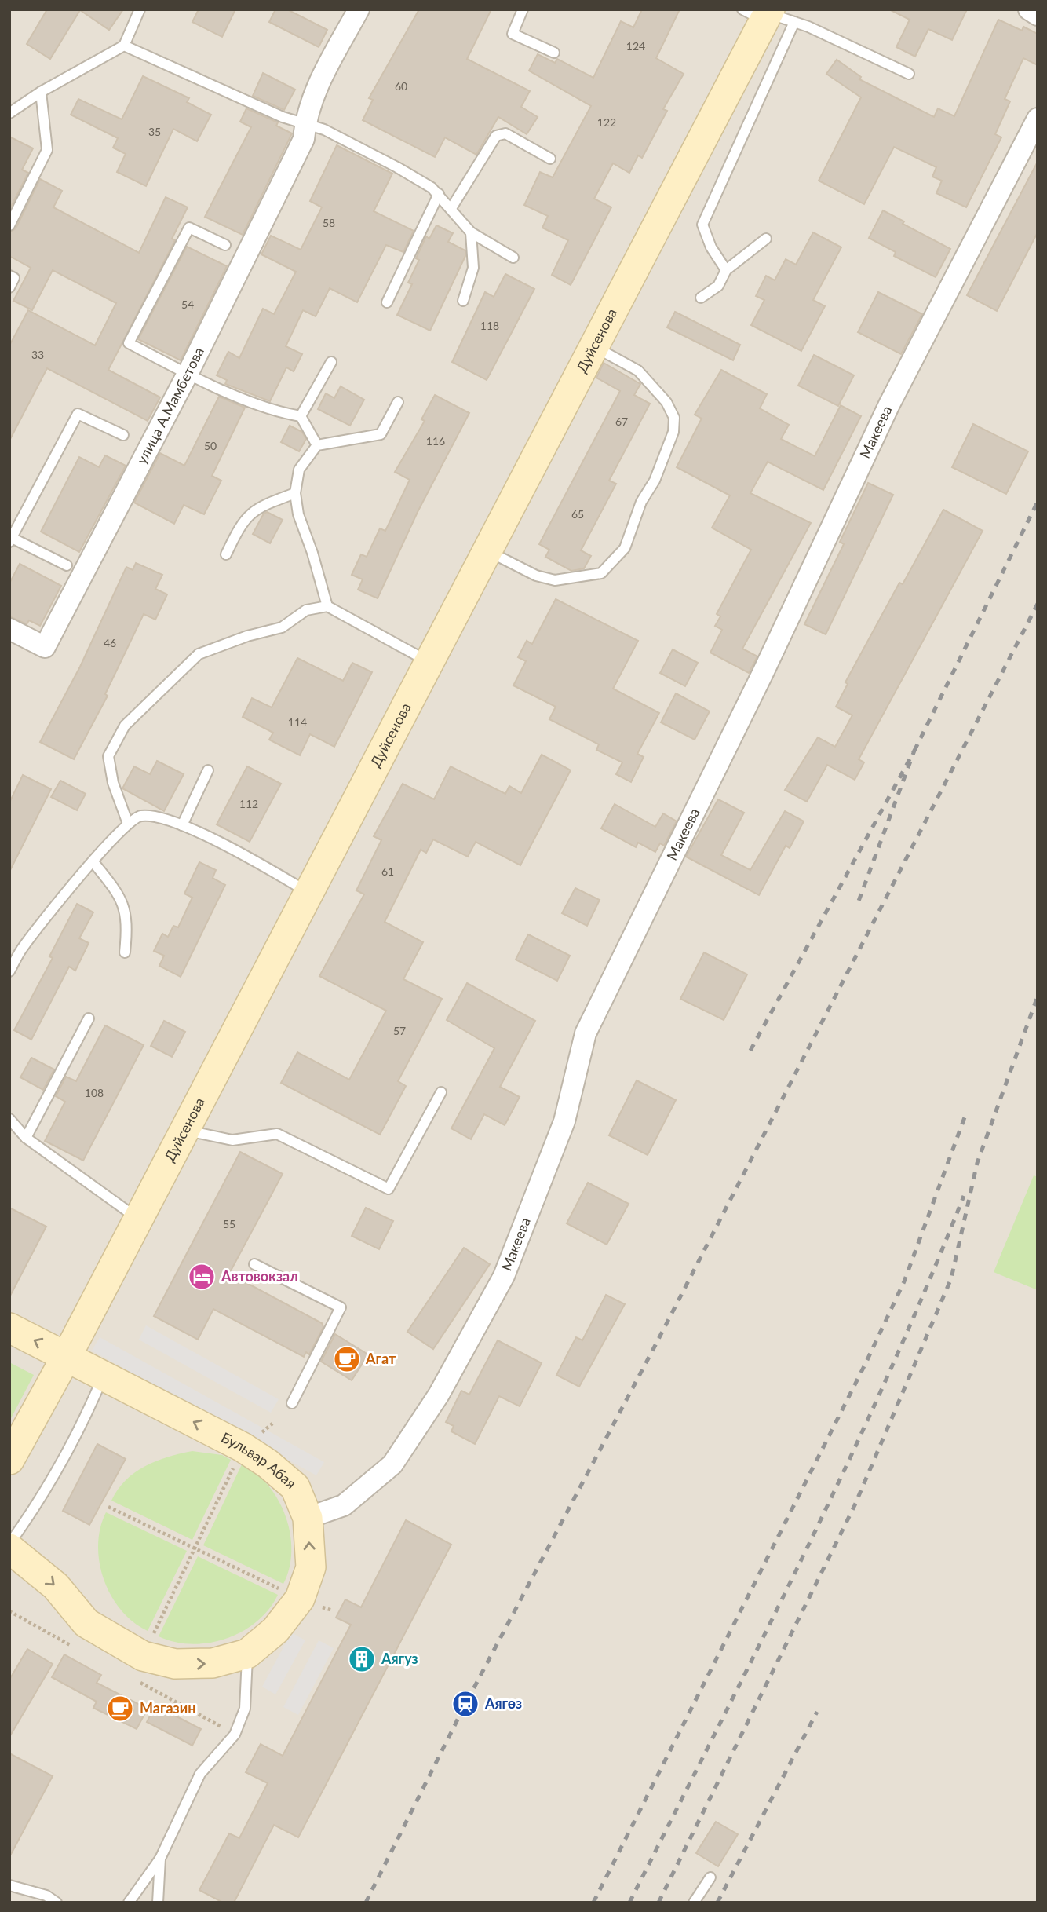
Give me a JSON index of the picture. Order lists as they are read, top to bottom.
{
  "streets": {
    "street": [
      "Дуйсенова",
      "улица А.Мамбетова",
      "Макеева",
      "Бульвар Абая"
    ]
  },
  "crossings": [
    ["Дуйсенова", "Бульвар Абая"],
    ["Макеева", "Бульвар Абая"]
  ],
  "places": {
    "hotel": ["Автовокзал"],
    "cafe": ["Агат", "Магазин"],
    "building": ["Аягуз"],
    "station": ["Аягөз"]
  },
  "house_numbers": [
    "124",
    "60",
    "122",
    "35",
    "58",
    "54",
    "118",
    "33",
    "67",
    "116",
    "50",
    "65",
    "46",
    "114",
    "112",
    "61",
    "57",
    "108",
    "55"
  ]
}
